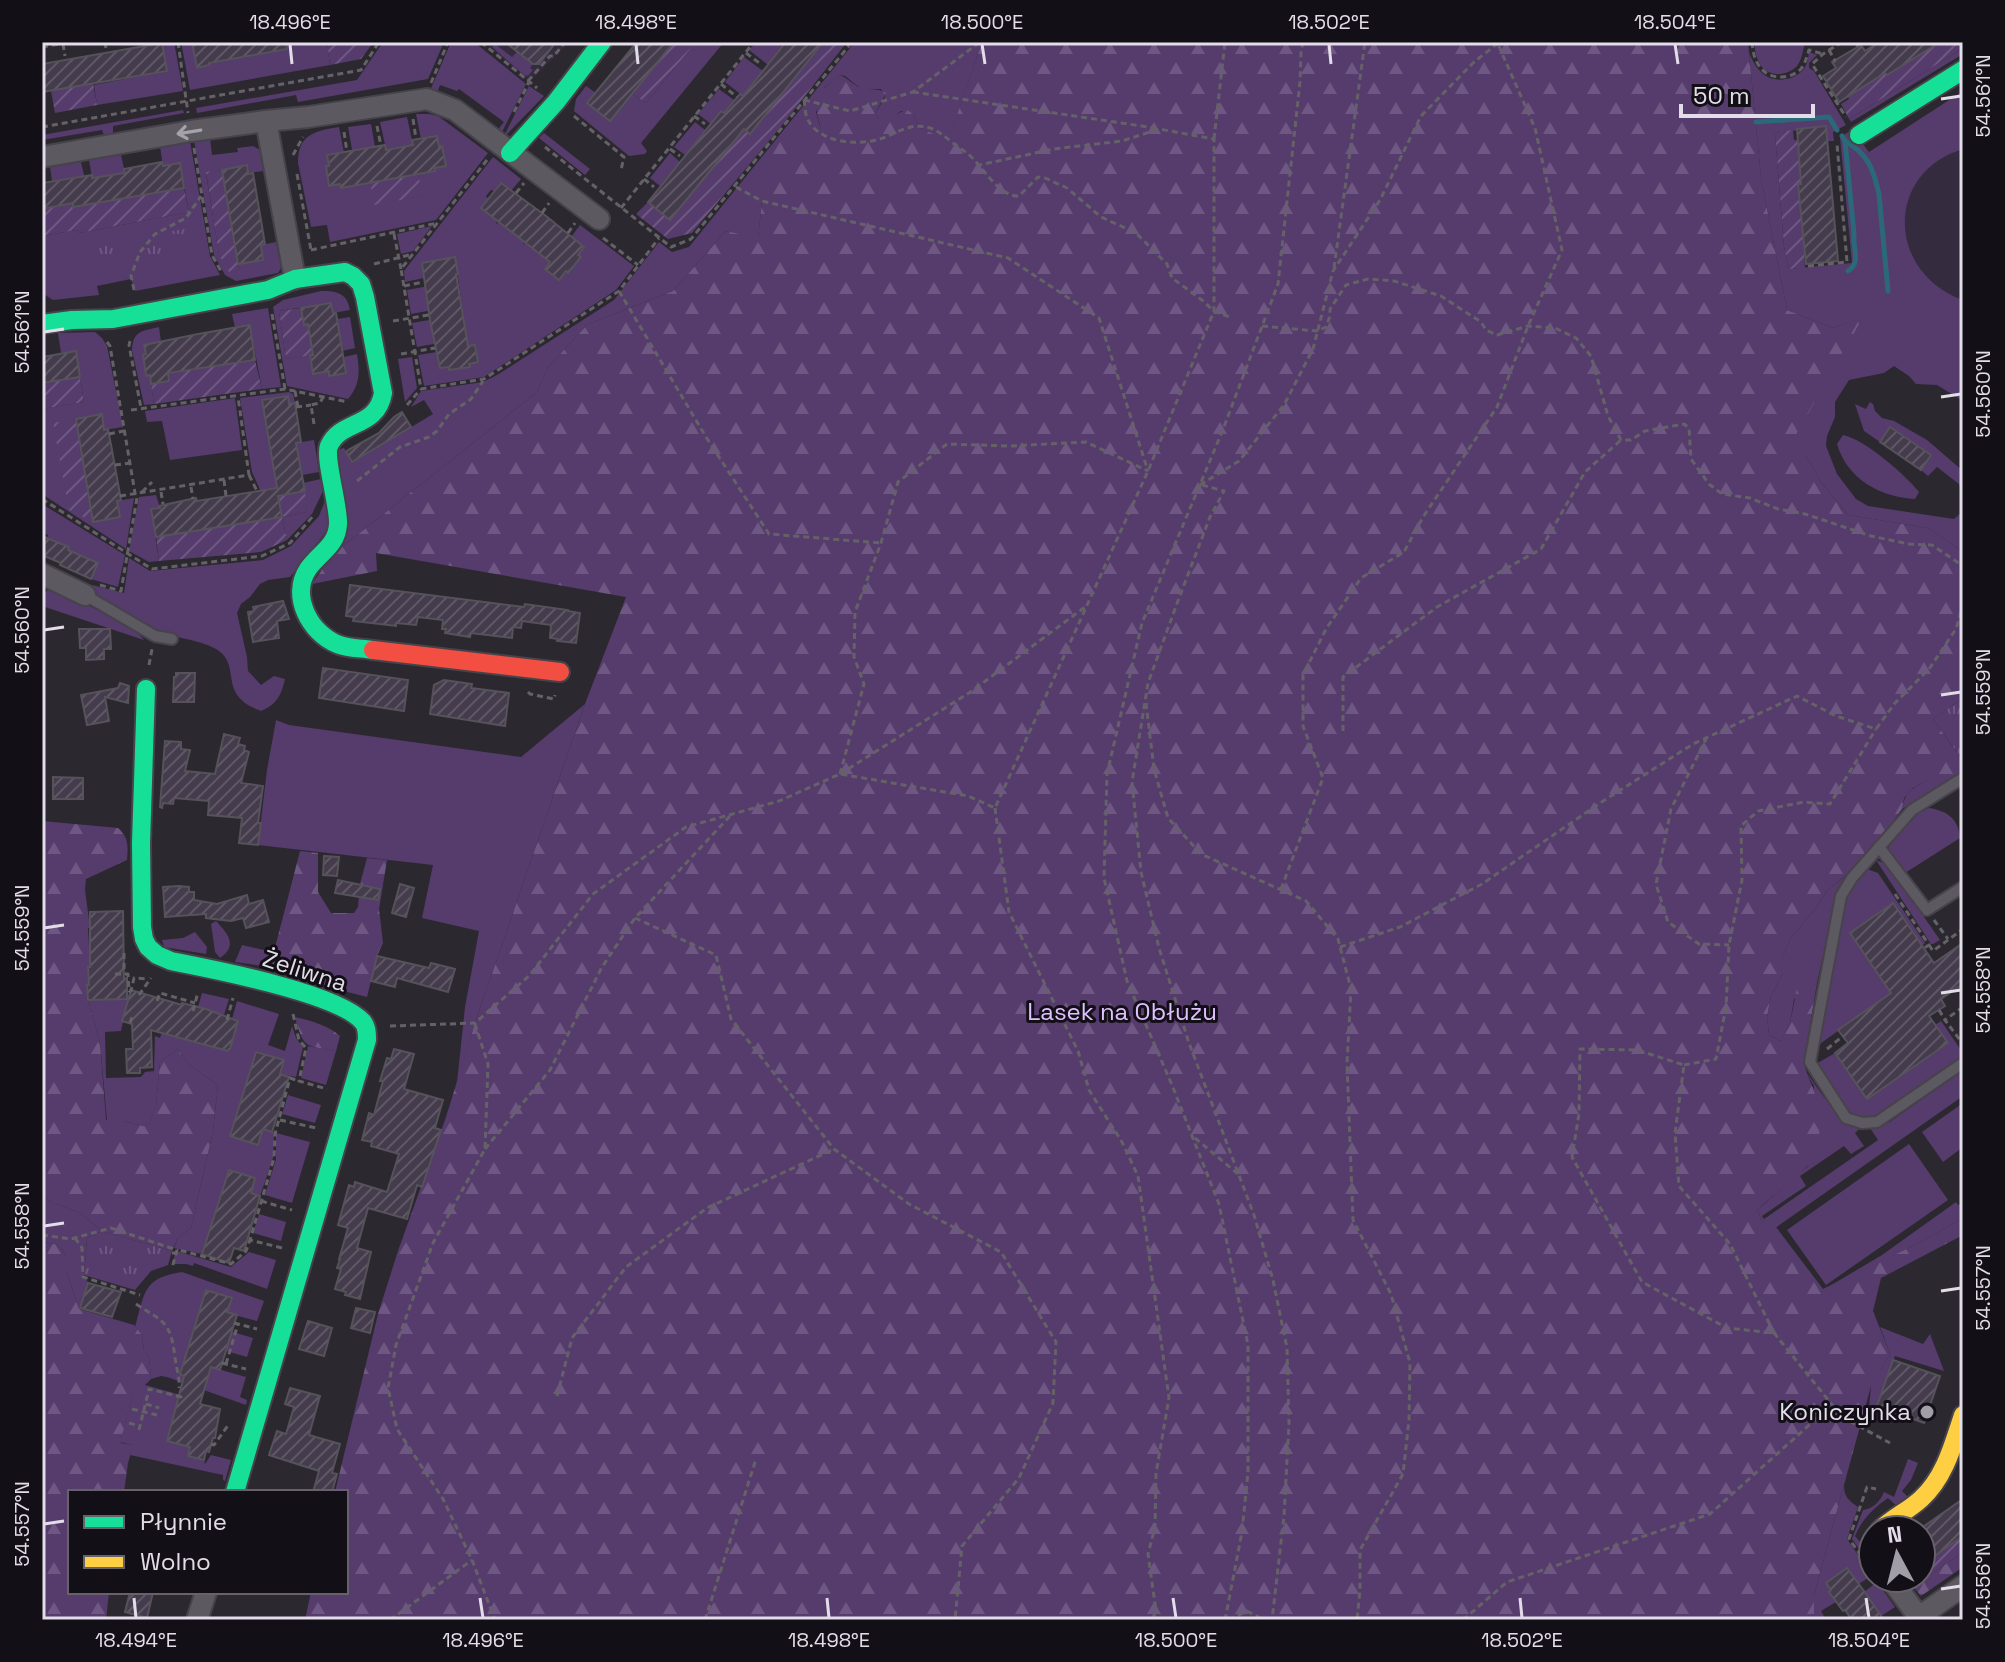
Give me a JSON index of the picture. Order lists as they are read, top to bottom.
{
  "streets": {
    "street": ["Żeliwna"]
  },
  "parks": ["Lasek na Obłużu"],
  "places": ["Koniczynka"],
  "legend": ["Płynnie", "Wolno"],
  "scale_bar": "50 m",
  "north": "top",
  "coordinates": [
    "18.496°E",
    "18.498°E",
    "18.500°E",
    "18.502°E",
    "18.504°E",
    "54.561°N",
    "54.560°N",
    "54.559°N",
    "54.558°N",
    "54.557°N",
    "54.556°N",
    "18.494°E"
  ]
}
